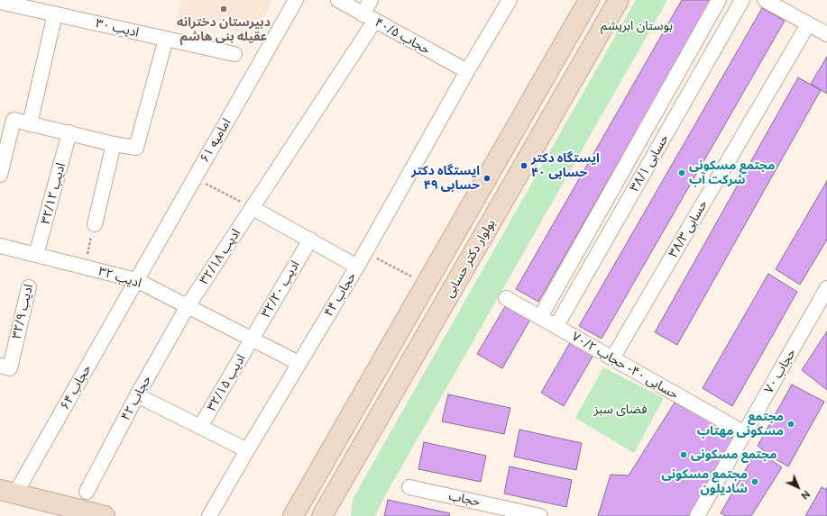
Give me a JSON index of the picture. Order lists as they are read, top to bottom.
{
  "streets": {
    "main road": ["بولوار دکتر حسابی"],
    "street": [
      "ادیب ۳۰",
      "حجاب ۴۰/۵",
      "امامیه ۶۱",
      "حسابی ۳۸/۱",
      "ادیب ۳۲/۱۲",
      "حسابی ۳۸/۳",
      "ادیب ۳۲/۱۸",
      "ادیب ۳۲",
      "ادیب ۳۲/۲۰",
      "حجاب ۴۴",
      "ادیب ۳۲/۹",
      "حسابی ۴۰- حجاب ۷۰/۲",
      "حجاب ۷۰",
      "ادیب ۳۲/۱۵",
      "حجاب ۶۴",
      "حجاب ۴۲",
      "حجاب"
    ]
  },
  "crossings": [
    ["حجاب ۴۰/۵", "ادیب ۳۲/۱۸"],
    ["حجاب ۴۰/۵", "حجاب ۴۴"],
    ["امامیه ۶۱", "ادیب ۳۲"],
    ["امامیه ۶۱", "حجاب ۶۴"],
    ["حسابی ۳۸/۱", "حسابی ۴۰- حجاب ۷۰/۲"],
    ["ادیب ۳۲/۱۲", "ادیب ۳۲"],
    ["حسابی ۳۸/۳", "حسابی ۴۰- حجاب ۷۰/۲"],
    ["ادیب ۳۲/۱۸", "ادیب ۳۲"],
    ["ادیب ۳۲/۱۸", "حجاب ۴۲"],
    ["ادیب ۳۲", "ادیب ۳۲/۲۰"],
    ["ادیب ۳۲", "حجاب ۴۴"],
    ["ادیب ۳۲", "ادیب ۳۲/۱۵"],
    ["ادیب ۳۲", "حجاب ۶۴"],
    ["ادیب ۳۲", "حجاب ۴۲"],
    ["ادیب ۳۲/۲۰", "ادیب ۳۲/۱۵"],
    ["حسابی ۴۰- حجاب ۷۰/۲", "حجاب ۷۰"]
  ],
  "parks": ["بوستان ابریشم", "فضای سبز"],
  "places": [
    "دبیرستان دخترانه عقیله بنی هاشم",
    "ایستگاه دکتر حسابی ۴۰",
    "مجتمع مسکونی شرکت آب",
    "ایستگاه دکتر حسابی ۴۹",
    "مجتمع مسکونی مهتاب",
    "مجتمع مسکونی",
    "مجتمع مسکونی شادیلون"
  ],
  "north": "bottom right"
}
